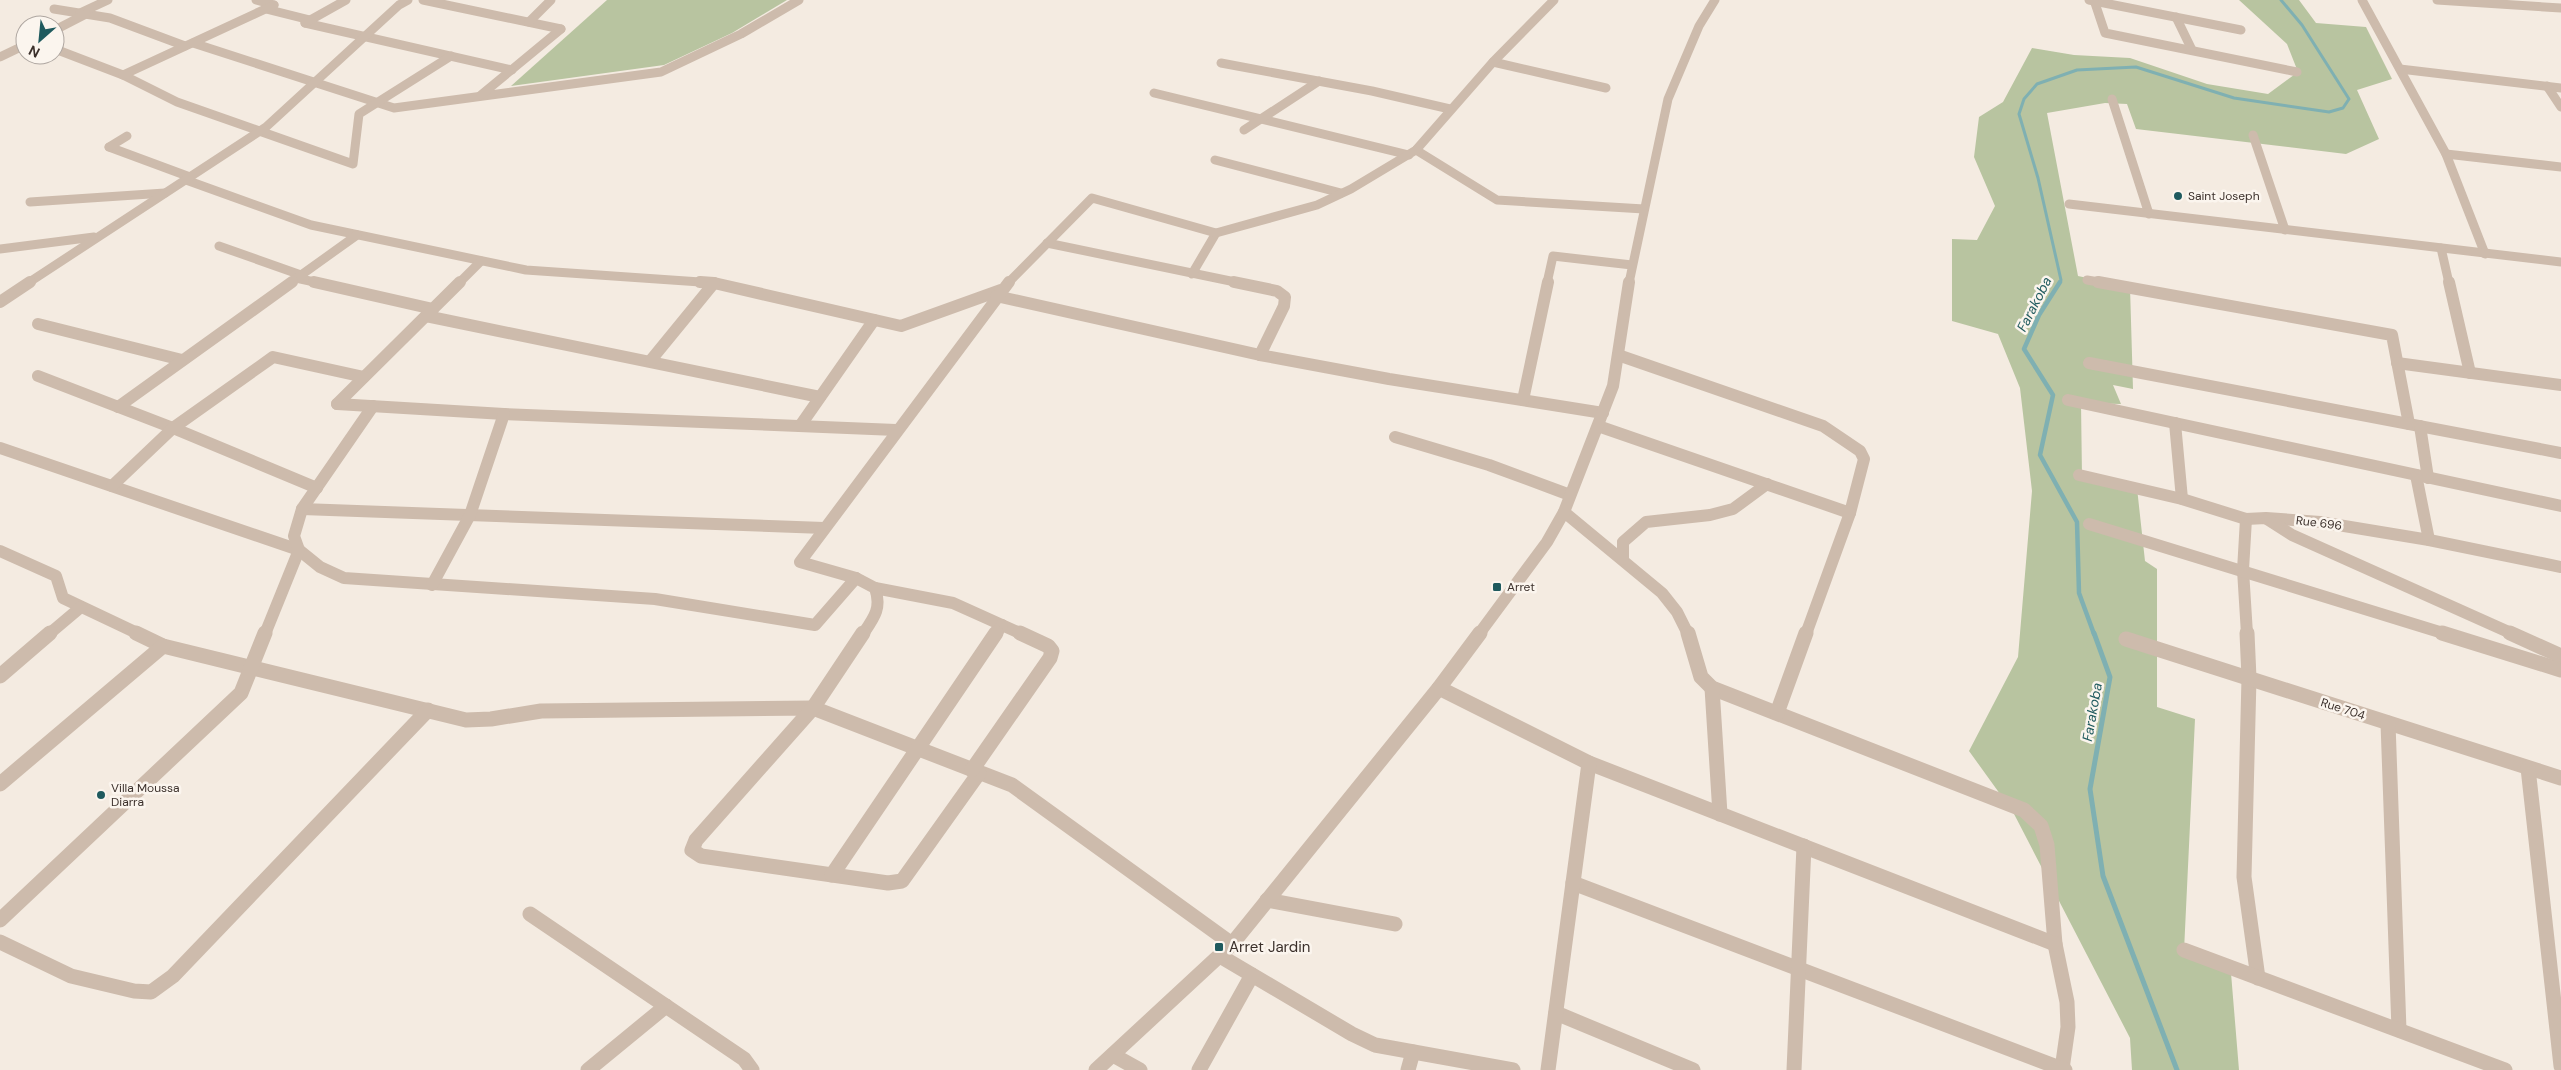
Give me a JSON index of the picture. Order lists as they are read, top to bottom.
{
  "streets": {
    "street": ["Rue 696", "Rue 704"]
  },
  "water": ["Farakoba"],
  "places": {
    "other": ["Saint Joseph", "Villa Moussa Diarra"],
    "transit": ["Arret", "Arret Jardin"]
  },
  "north": "bottom left"
}
